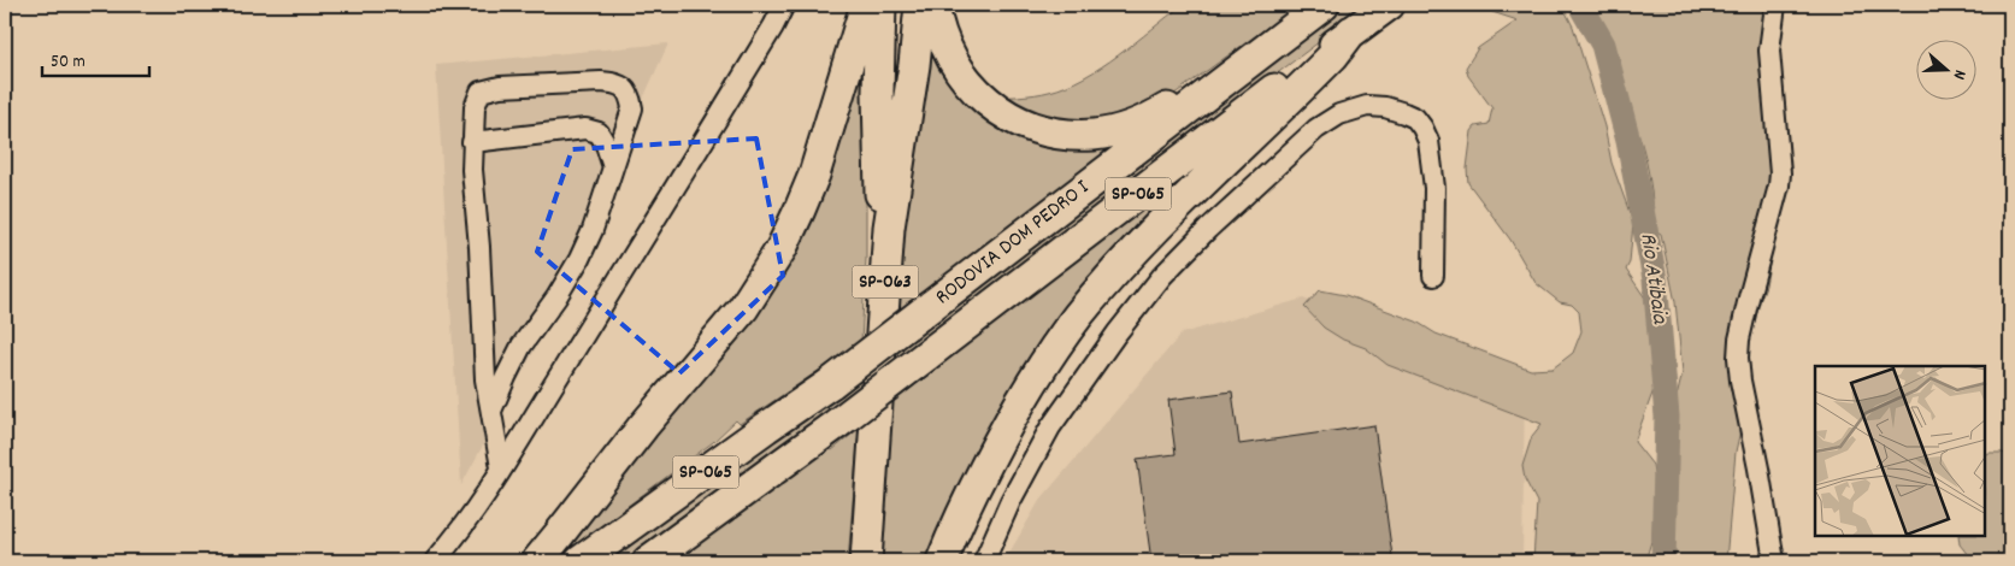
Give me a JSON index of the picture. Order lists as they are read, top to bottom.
{
  "streets": {
    "highway": ["SP-065", "RODOVIA DOM PEDRO I", "SP-063"]
  },
  "water": ["Rio Atibaia"],
  "scale_bar": "50 m",
  "north": "right"
}
